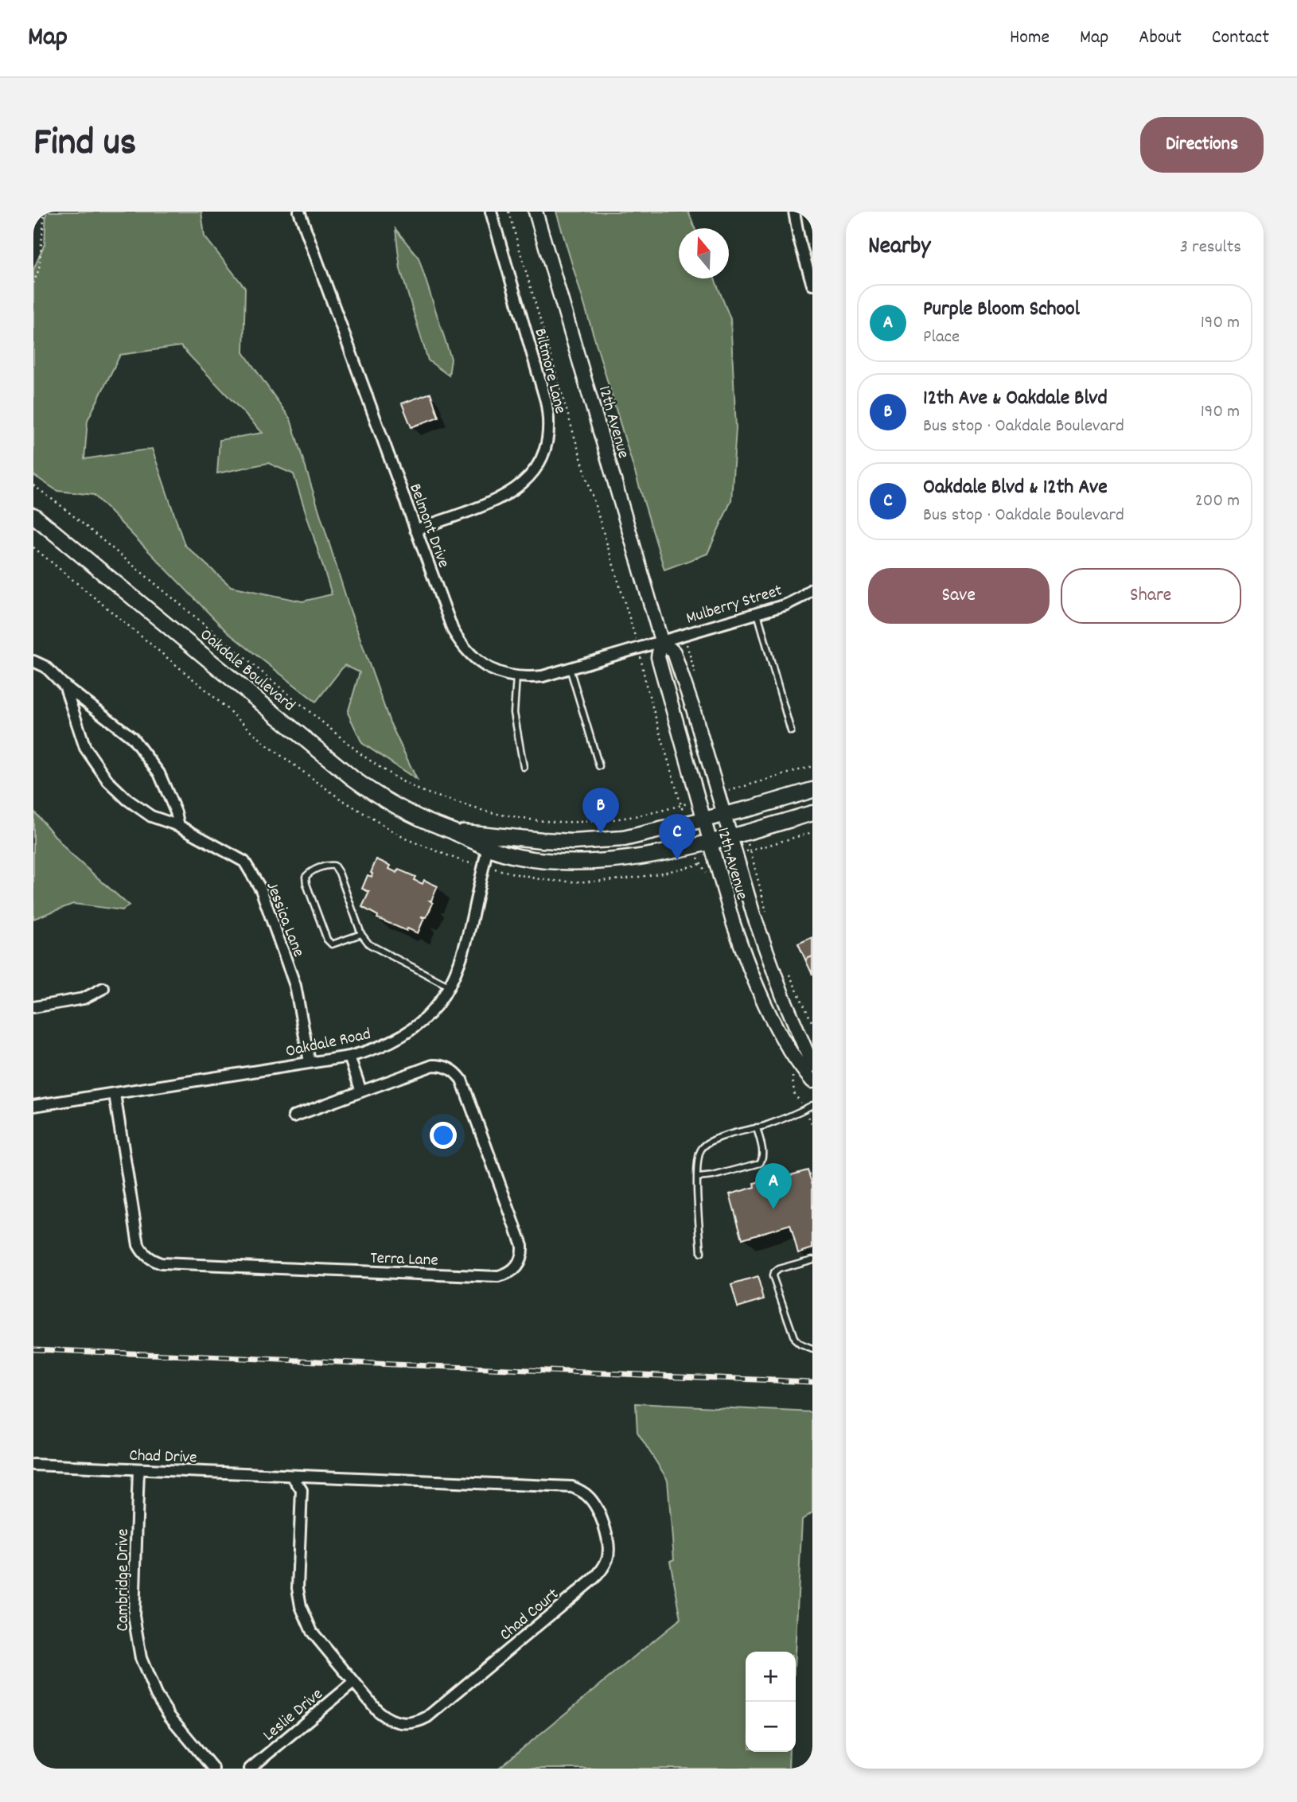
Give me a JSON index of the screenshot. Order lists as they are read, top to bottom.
{
  "streets": {
    "main road": ["Oakdale Boulevard"],
    "street": [
      "Biltmore Lane",
      "12th Avenue",
      "Belmont Drive",
      "Mulberry Street",
      "Jessica Lane",
      "Oakdale Road",
      "Terra Lane",
      "Chad Drive",
      "Cambridge Drive",
      "Chad Court",
      "Leslie Drive"
    ]
  },
  "crossings": [
    ["Biltmore Lane", "Belmont Drive"],
    ["12th Avenue", "Belmont Drive"],
    ["12th Avenue", "Mulberry Street"],
    ["12th Avenue", "Oakdale Boulevard"],
    ["Belmont Drive", "Mulberry Street"],
    ["Oakdale Boulevard", "Oakdale Road"],
    ["Jessica Lane", "Oakdale Road"],
    ["Oakdale Road", "Terra Lane"],
    ["Chad Drive", "Cambridge Drive"],
    ["Chad Drive", "Chad Court"],
    ["Chad Court", "Leslie Drive"]
  ],
  "north": "top",
  "page": {
    "header": "Map",
    "nav": [
      "Home",
      "Map",
      "About",
      "Contact"
    ],
    "title": "Find us",
    "buttons": [
      "Directions",
      ["Save", "Share"]
    ],
    "heading": ["Nearby", "3 results"],
    "list": [
      {
        "mark": "A",
        "name": "Purple Bloom School",
        "note": "Place",
        "value": "190 m"
      },
      {
        "mark": "B",
        "name": "12th Ave & Oakdale Blvd",
        "note": "Bus stop · Oakdale Boulevard",
        "value": "190 m"
      },
      {
        "mark": "C",
        "name": "Oakdale Blvd & 12th Ave",
        "note": "Bus stop · Oakdale Boulevard",
        "value": "200 m"
      }
    ],
    "pins": ["B", "C", "A"],
    "map_buttons": ["+", "−"]
  }
}
